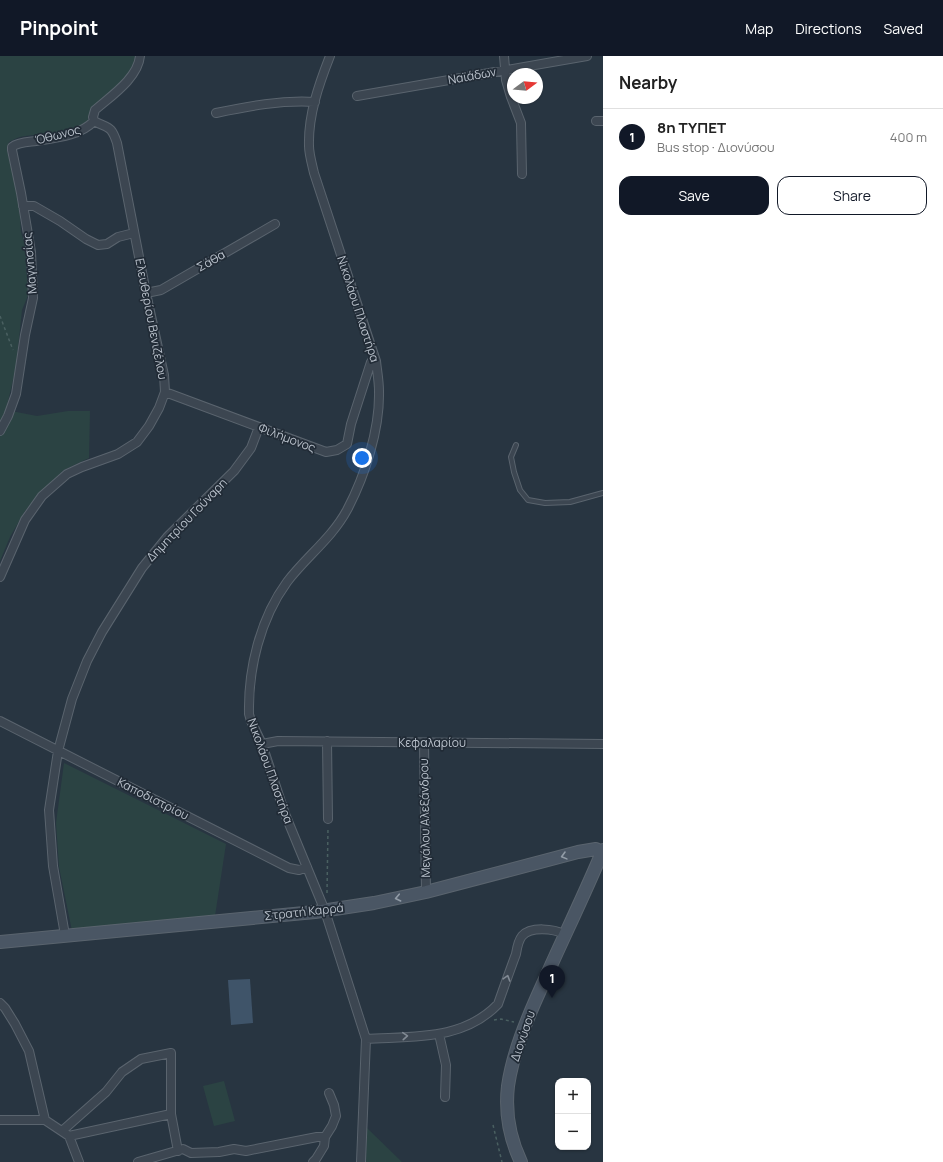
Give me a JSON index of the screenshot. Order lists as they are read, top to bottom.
{
  "streets": {
    "street": [
      "Ναϊάδων",
      "Όθωνος",
      "Σάθα",
      "Μαγνησίας",
      "Νικολάου Πλαστήρα",
      "Ελευθερίου Βενιζέλου",
      "Φιλήμονος",
      "Δημητρίου Γούναρη",
      "Κεφαλαρίου",
      "Καποδιστρίου",
      "Μεγάλου Αλεξάνδρου",
      "Στρατή Καρρά",
      "Διονύσου"
    ]
  },
  "crossings": [
    ["Όθωνος", "Μαγνησίας"],
    ["Όθωνος", "Ελευθερίου Βενιζέλου"],
    ["Σάθα", "Ελευθερίου Βενιζέλου"],
    ["Νικολάου Πλαστήρα", "Φιλήμονος"],
    ["Νικολάου Πλαστήρα", "Κεφαλαρίου"],
    ["Νικολάου Πλαστήρα", "Καποδιστρίου"],
    ["Νικολάου Πλαστήρα", "Στρατή Καρρά"],
    ["Ελευθερίου Βενιζέλου", "Φιλήμονος"],
    ["Φιλήμονος", "Δημητρίου Γούναρη"],
    ["Δημητρίου Γούναρη", "Καποδιστρίου"],
    ["Δημητρίου Γούναρη", "Στρατή Καρρά"],
    ["Κεφαλαρίου", "Μεγάλου Αλεξάνδρου"],
    ["Μεγάλου Αλεξάνδρου", "Στρατή Καρρά"],
    ["Στρατή Καρρά", "Διονύσου"]
  ],
  "one_way": ["Στρατή Καρρά"],
  "north": "right",
  "page": {
    "header": "Pinpoint",
    "nav": ["Map", "Directions", "Saved"],
    "heading": "Nearby",
    "list": [
      {
        "mark": "1",
        "name": "8η ΤΥΠΕΤ",
        "note": "Bus stop · Διονύσου",
        "value": "400 m"
      }
    ],
    "buttons": ["Save", "Share"],
    "pins": "1",
    "map_buttons": ["+", "−"]
  }
}
